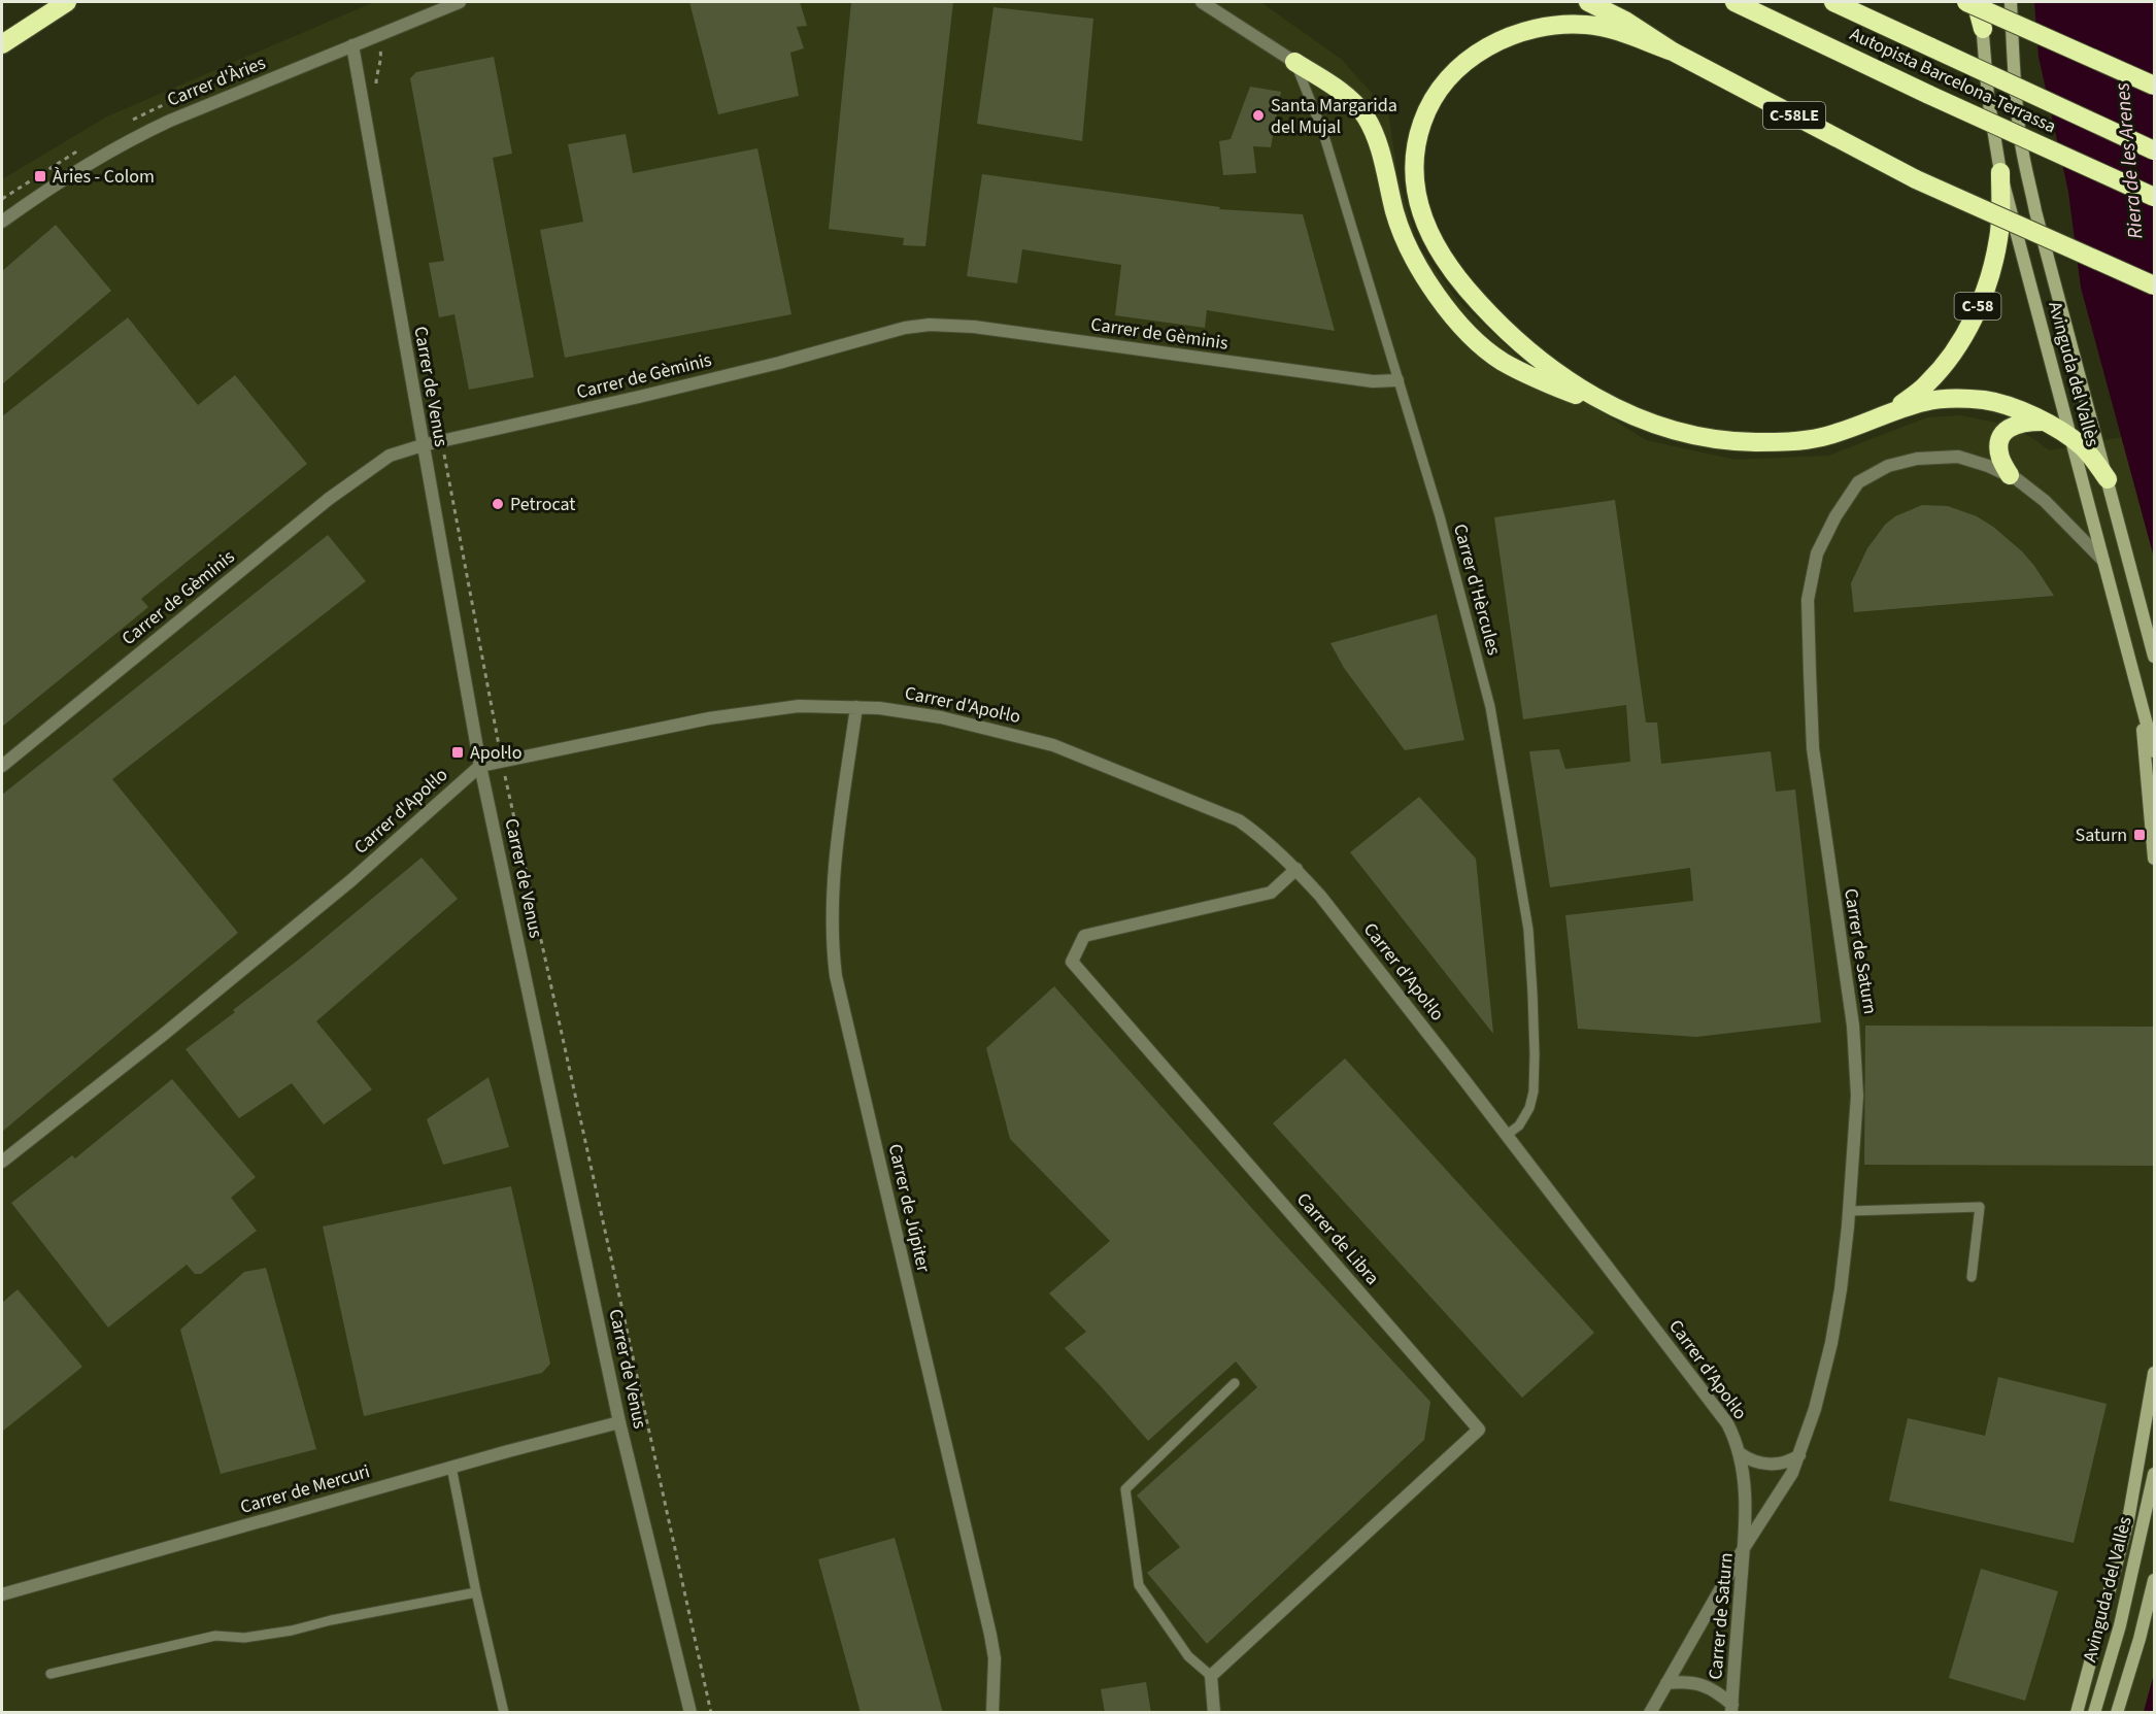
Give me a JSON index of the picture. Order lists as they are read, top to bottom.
{
  "streets": {
    "highway": ["Autopista Barcelona-Terrassa", "C-58LE", "C-58"],
    "main road": ["Avinguda del Vallès"],
    "street": [
      "Carrer d'Àries",
      "Carrer de Gèminis",
      "Carrer de Venus",
      "Carrer d'Apol·lo",
      "Carrer de Saturn",
      "Carrer de Júpiter",
      "Carrer de Libra",
      "Carrer de Mercuri"
    ],
    "lane": ["Carrer d'Hèrcules"]
  },
  "crossings": [
    ["Carrer d'Àries", "Carrer de Venus"],
    ["C-58", "Avinguda del Vallès"],
    ["Carrer de Gèminis", "Carrer de Venus"],
    ["Carrer de Gèminis", "Carrer d'Hèrcules"],
    ["Avinguda del Vallès", "Carrer de Saturn"],
    ["Carrer de Venus", "Carrer d'Apol·lo"],
    ["Carrer de Venus", "Carrer de Mercuri"],
    ["Carrer d'Hèrcules", "Carrer d'Apol·lo"],
    ["Carrer d'Apol·lo", "Carrer de Saturn"],
    ["Carrer d'Apol·lo", "Carrer de Júpiter"],
    ["Carrer d'Apol·lo", "Carrer de Libra"]
  ],
  "water": ["Riera de les Arenes"],
  "places": {
    "other": ["Santa Margarida del Mujal", "Petrocat"],
    "transit": ["Àries - Colom", "Apol·lo", "Saturn"]
  }
}
